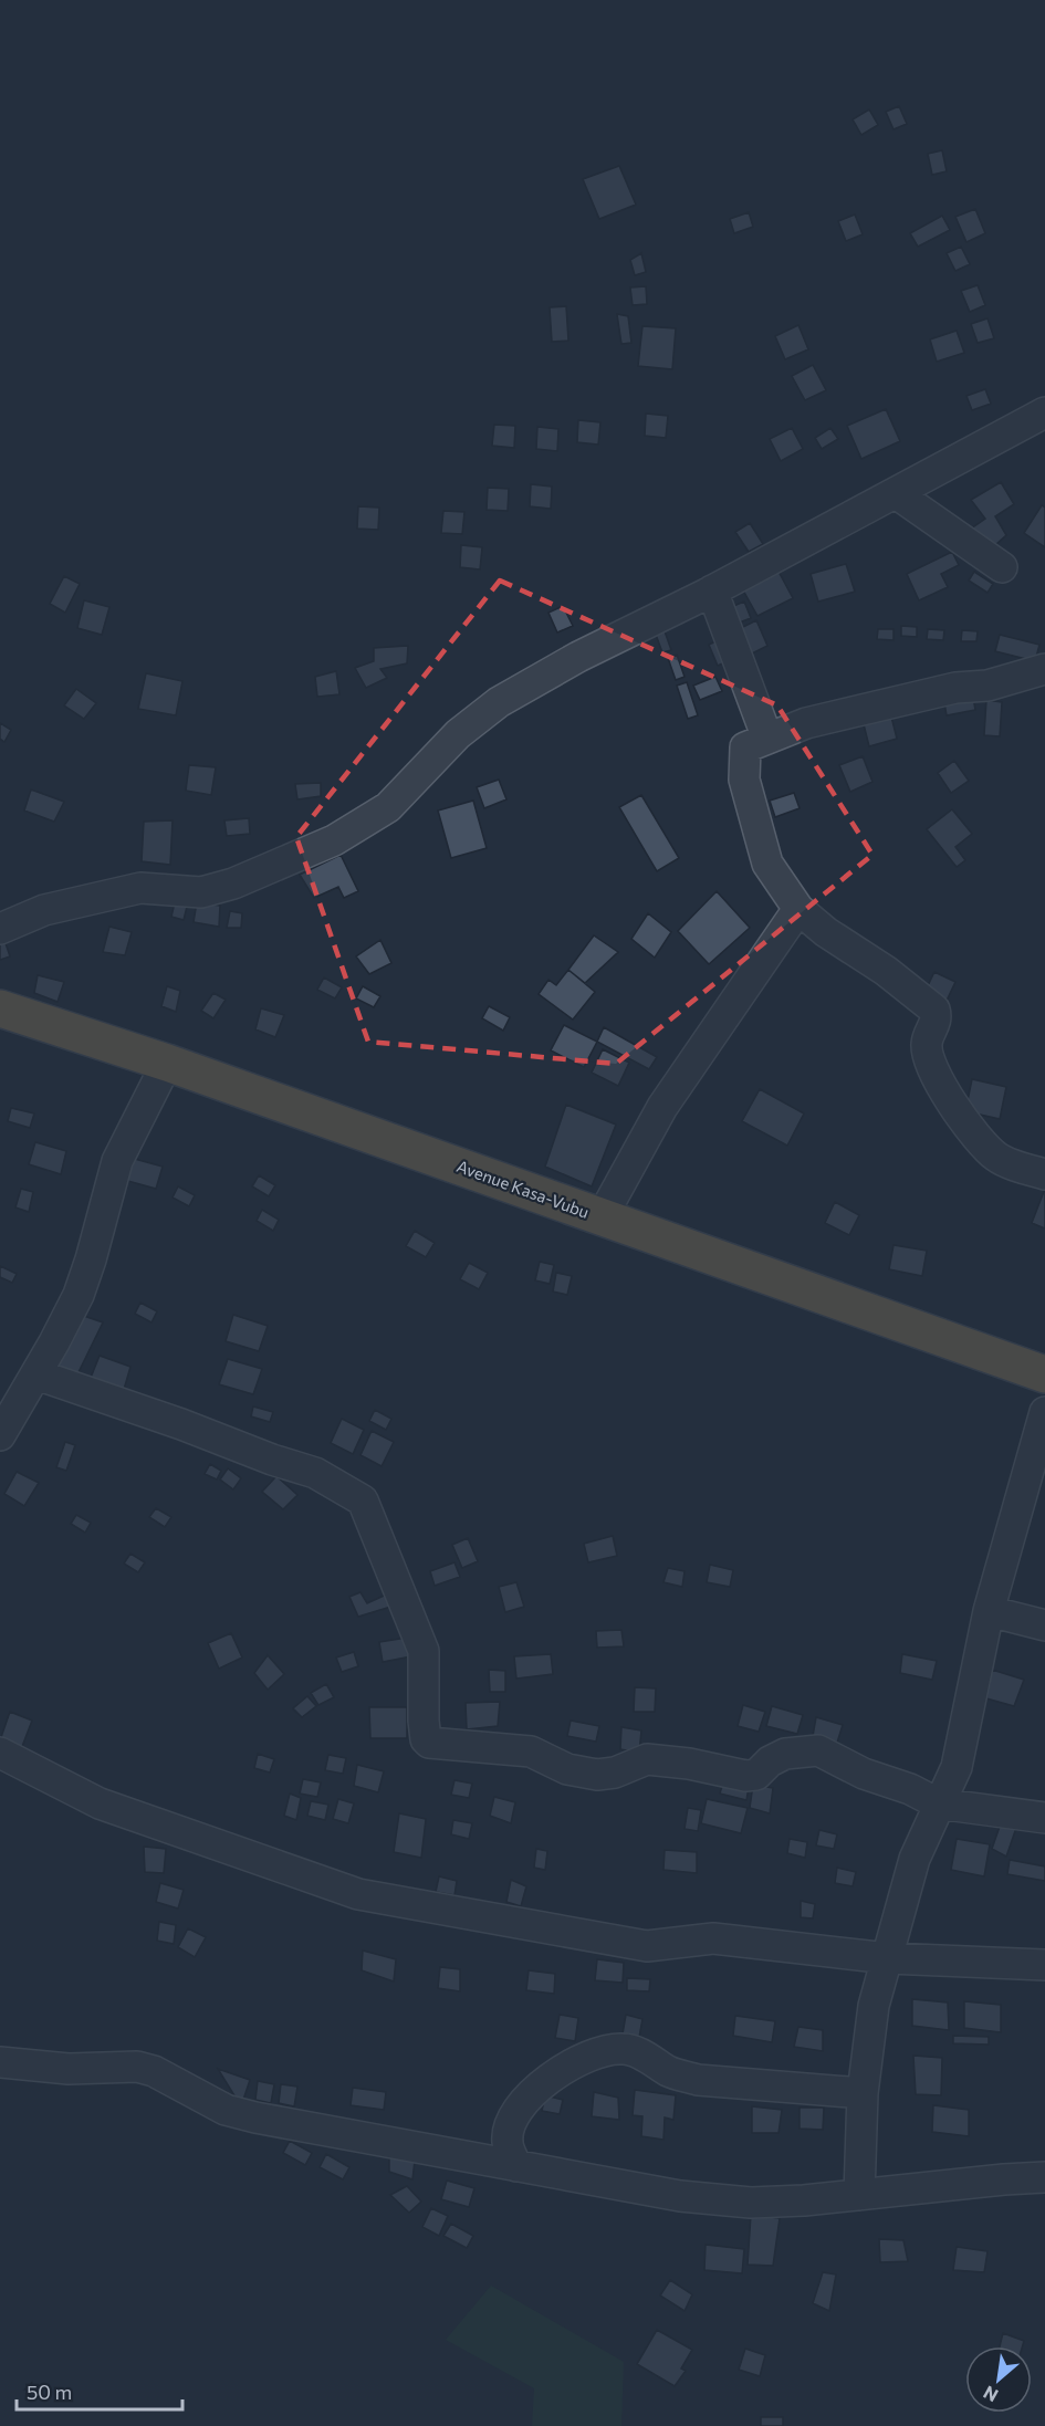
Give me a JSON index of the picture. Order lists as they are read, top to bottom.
{
  "streets": {
    "highway": ["Avenue Kasa-Vubu"]
  },
  "scale_bar": "50 m",
  "north": "bottom left"
}
